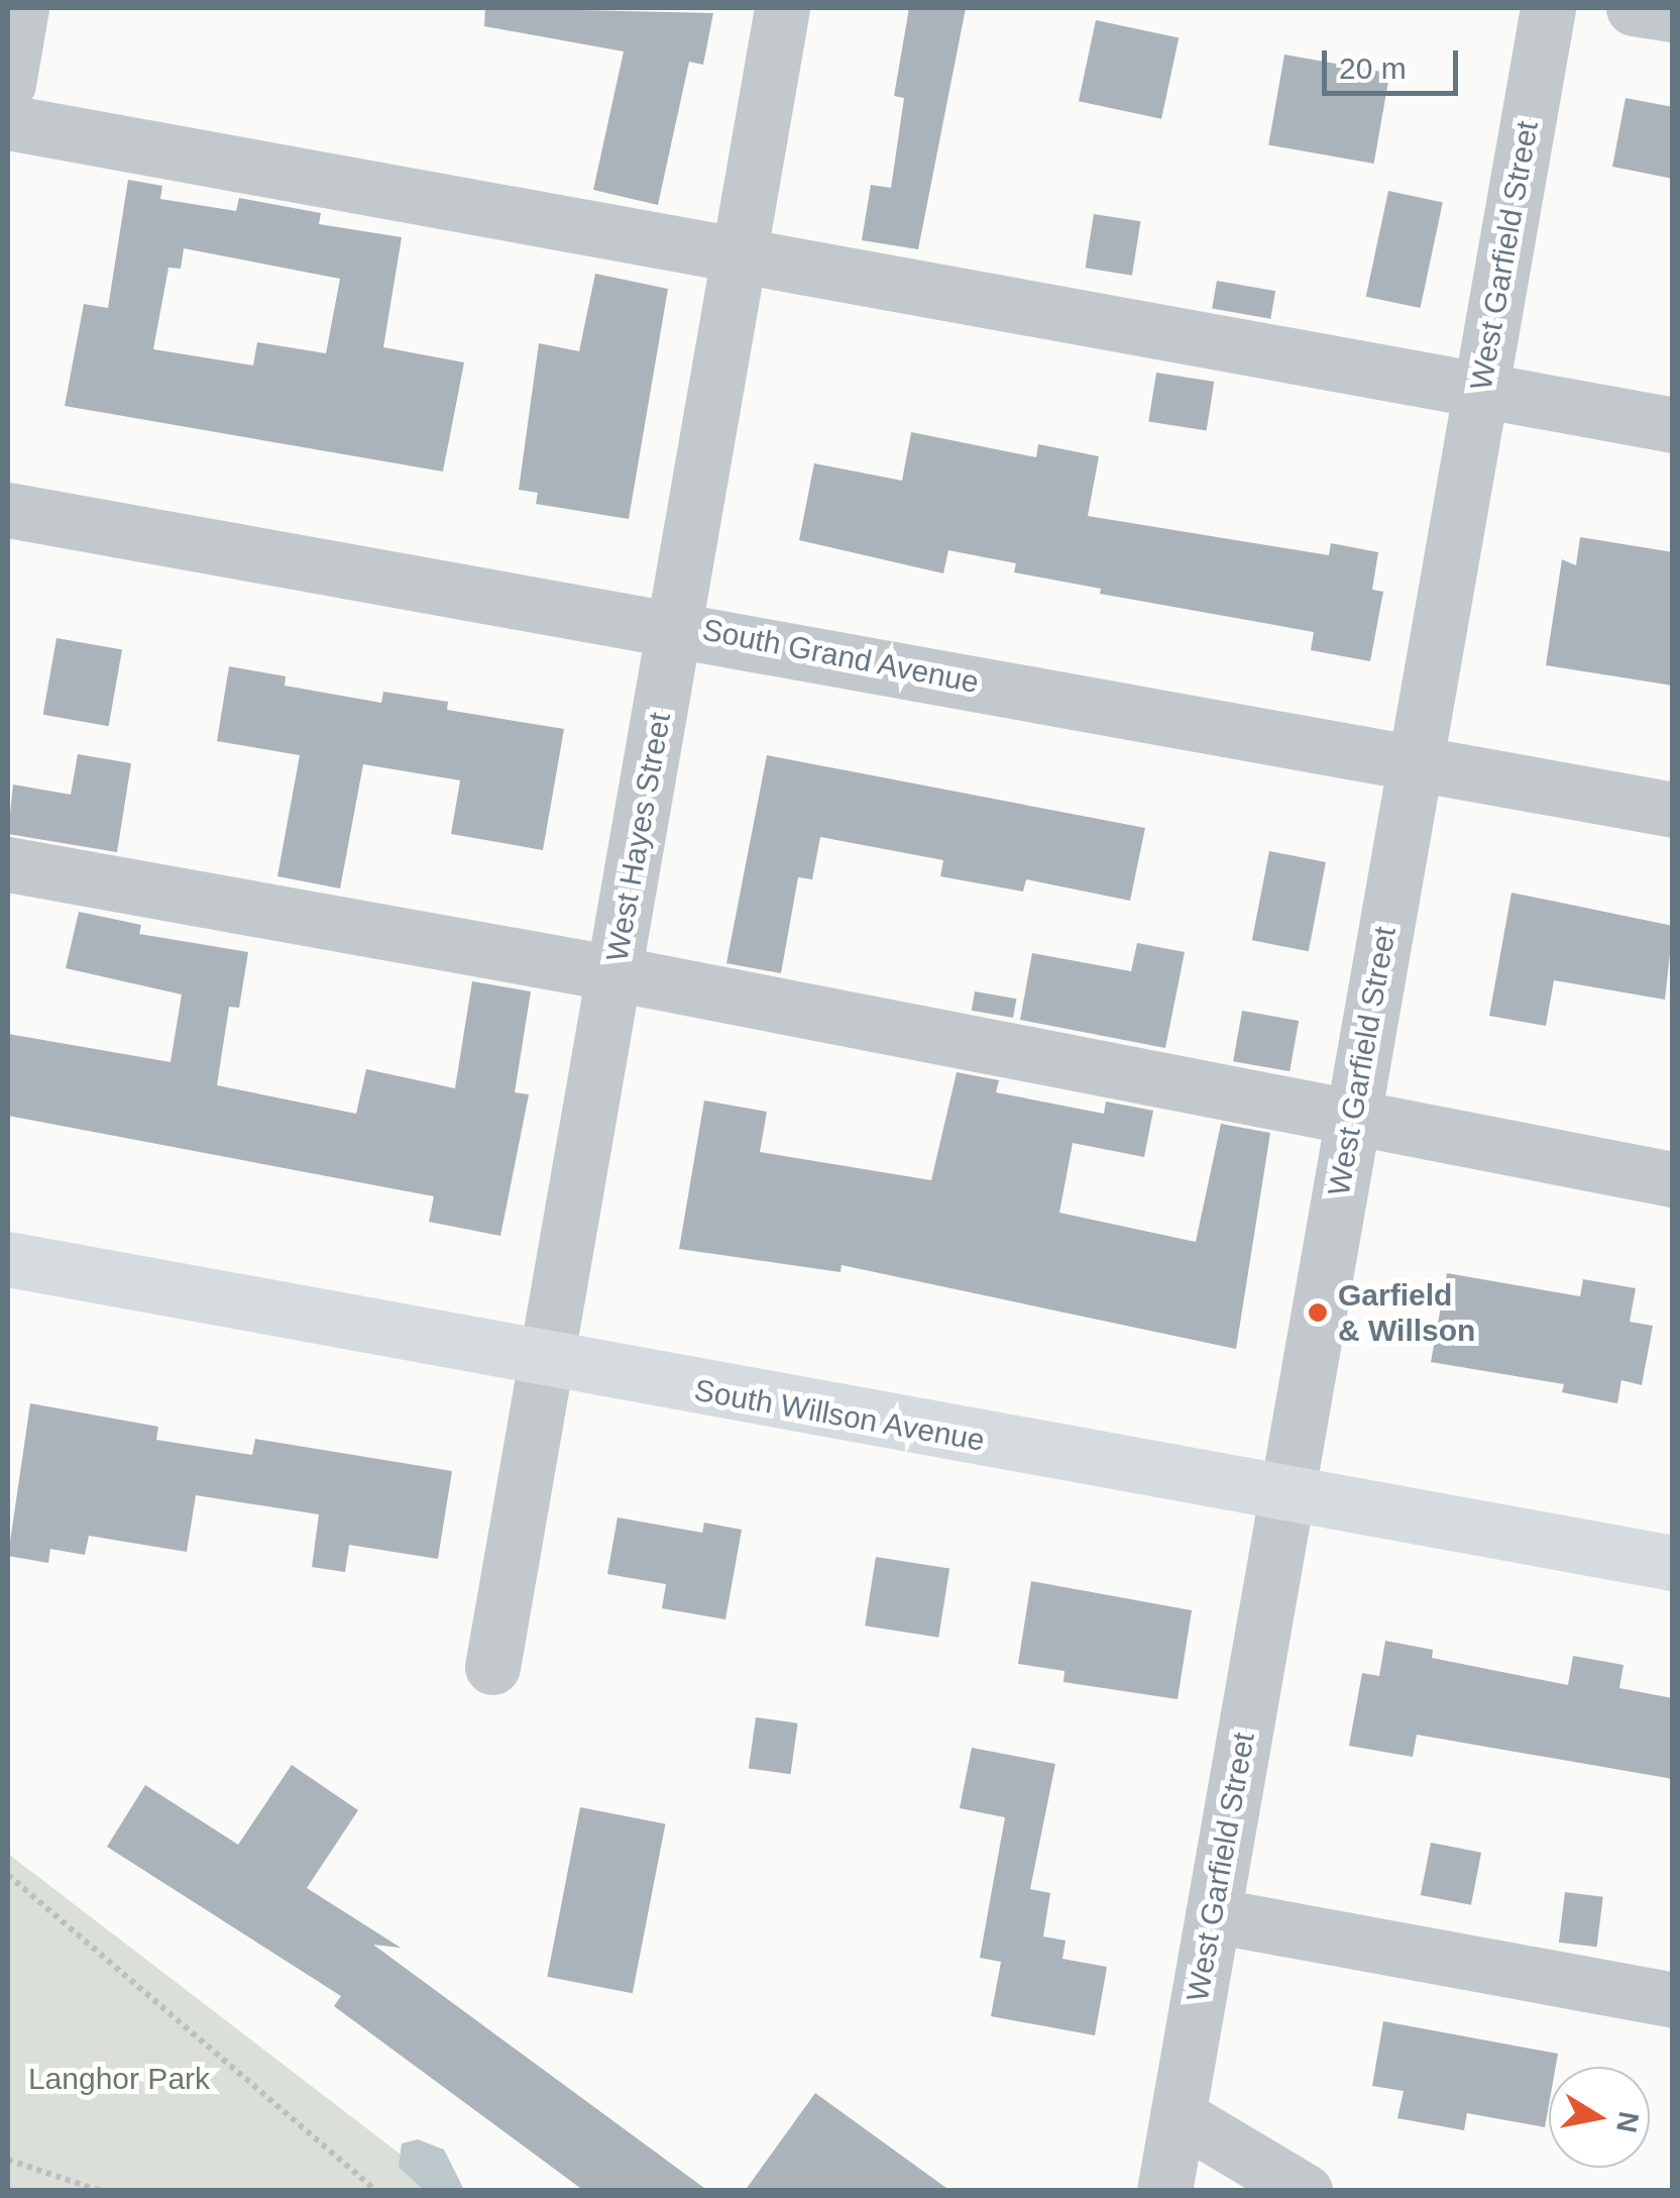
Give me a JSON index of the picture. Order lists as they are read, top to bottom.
{
  "streets": {
    "main road": ["South Willson Avenue"],
    "street": ["West Garfield Street", "South Grand Avenue", "West Hayes Street"]
  },
  "crossings": [
    ["West Garfield Street", "South Grand Avenue"],
    ["West Garfield Street", "South Willson Avenue"],
    ["South Grand Avenue", "West Hayes Street"],
    ["West Hayes Street", "South Willson Avenue"]
  ],
  "parks": ["Langhor Park"],
  "places": ["Garfield & Willson"],
  "scale_bar": "20 m",
  "north": "right"
}
